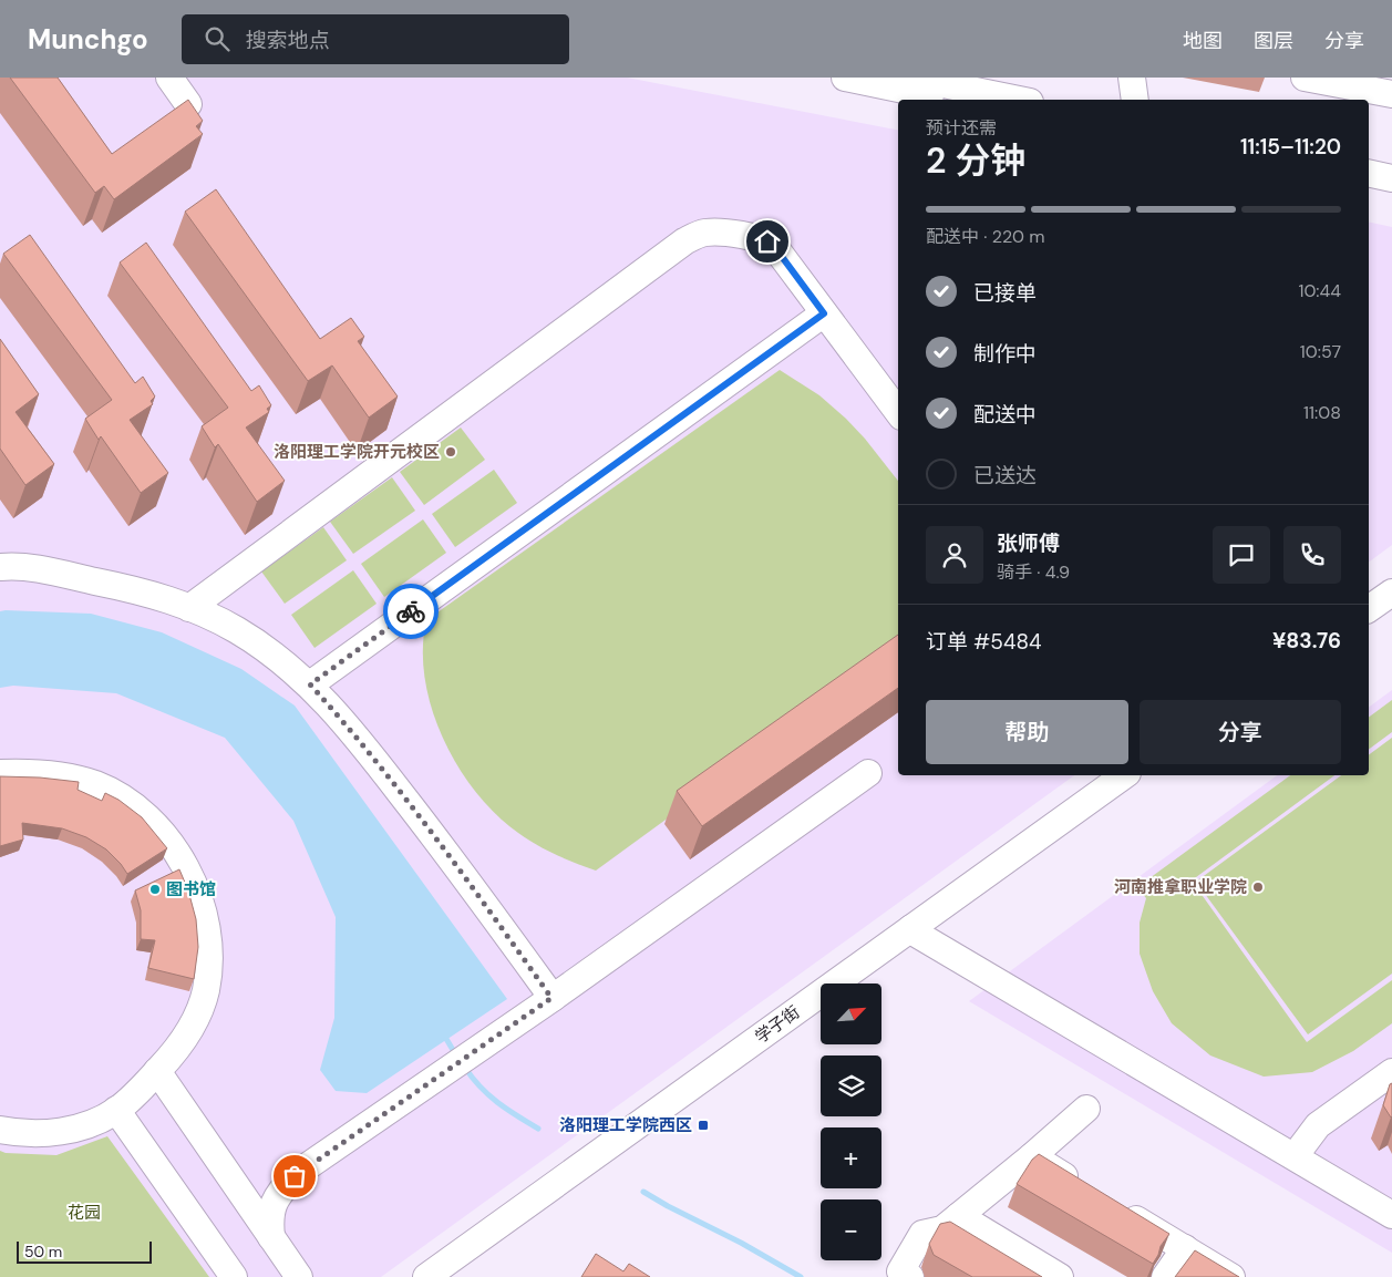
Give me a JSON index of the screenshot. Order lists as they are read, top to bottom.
{
  "streets": {
    "street": ["学子街"]
  },
  "parks": ["花园"],
  "places": {
    "other": ["洛阳理工学院开元校区", "河南推拿职业学院", "图书馆"],
    "transit": ["洛阳理工学院西区"]
  },
  "scale_bar": "50 m",
  "north": "top right",
  "page": {
    "header": "Munchgo",
    "search": "搜索地点",
    "nav": ["地图", "图层", "分享"],
    "heading": ["2 分钟", "预计还需", "11:15–11:20"],
    "panel": [
      "张师傅",
      "骑手 · 4.9",
      "订单 #5484",
      "¥83.76"
    ],
    "bar": "配送中 · 220 m",
    "list": [
      ["已接单", "10:44"],
      ["制作中", "10:57"],
      ["配送中", "11:08"],
      "已送达"
    ],
    "buttons": ["帮助", "分享"],
    "map_buttons": ["+", "−"],
    "scale": "50 m"
  }
}
